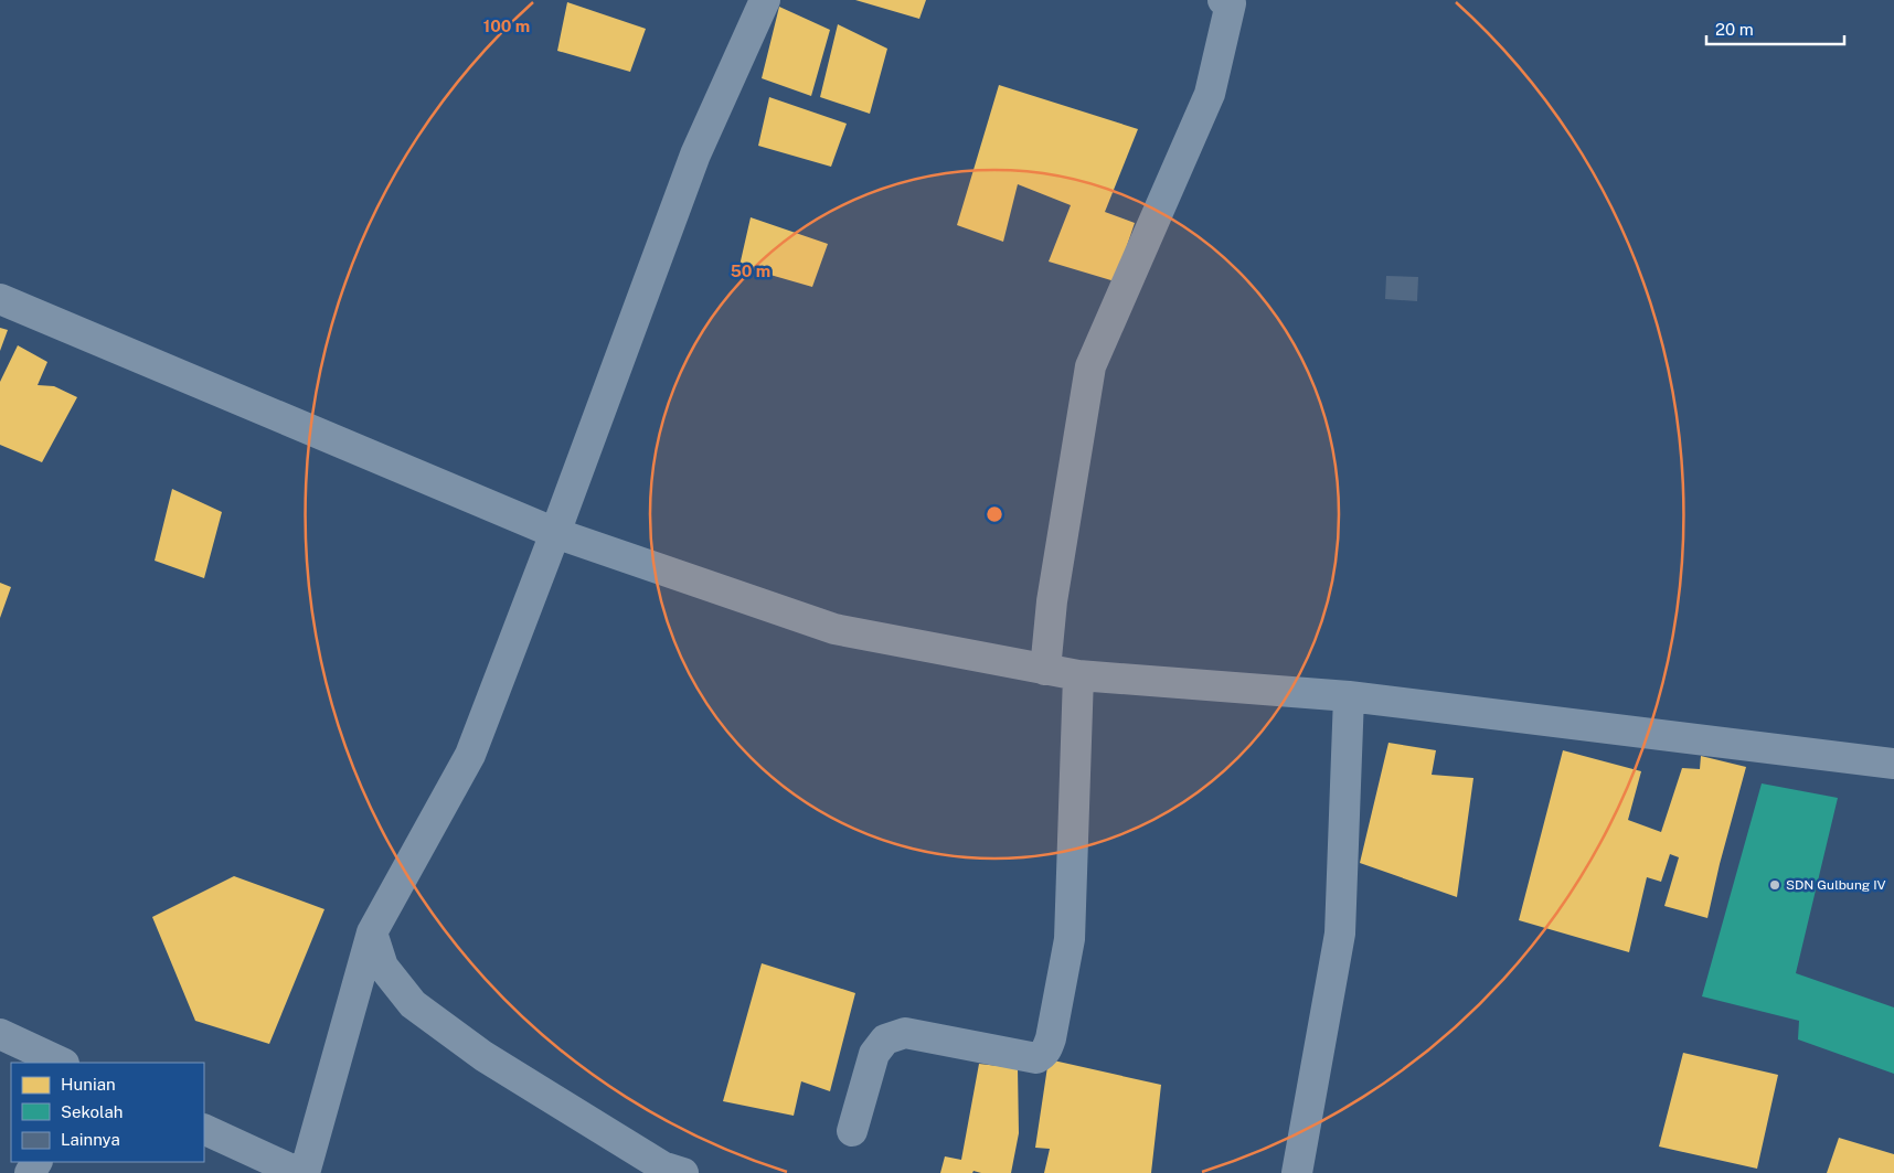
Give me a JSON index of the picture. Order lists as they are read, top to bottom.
{
  "places": ["SDN Gulbung IV"],
  "legend": ["Hunian", "Sekolah", "Lainnya"],
  "scale_bar": "20 m",
  "rings": ["100 m", "50 m"]
}
